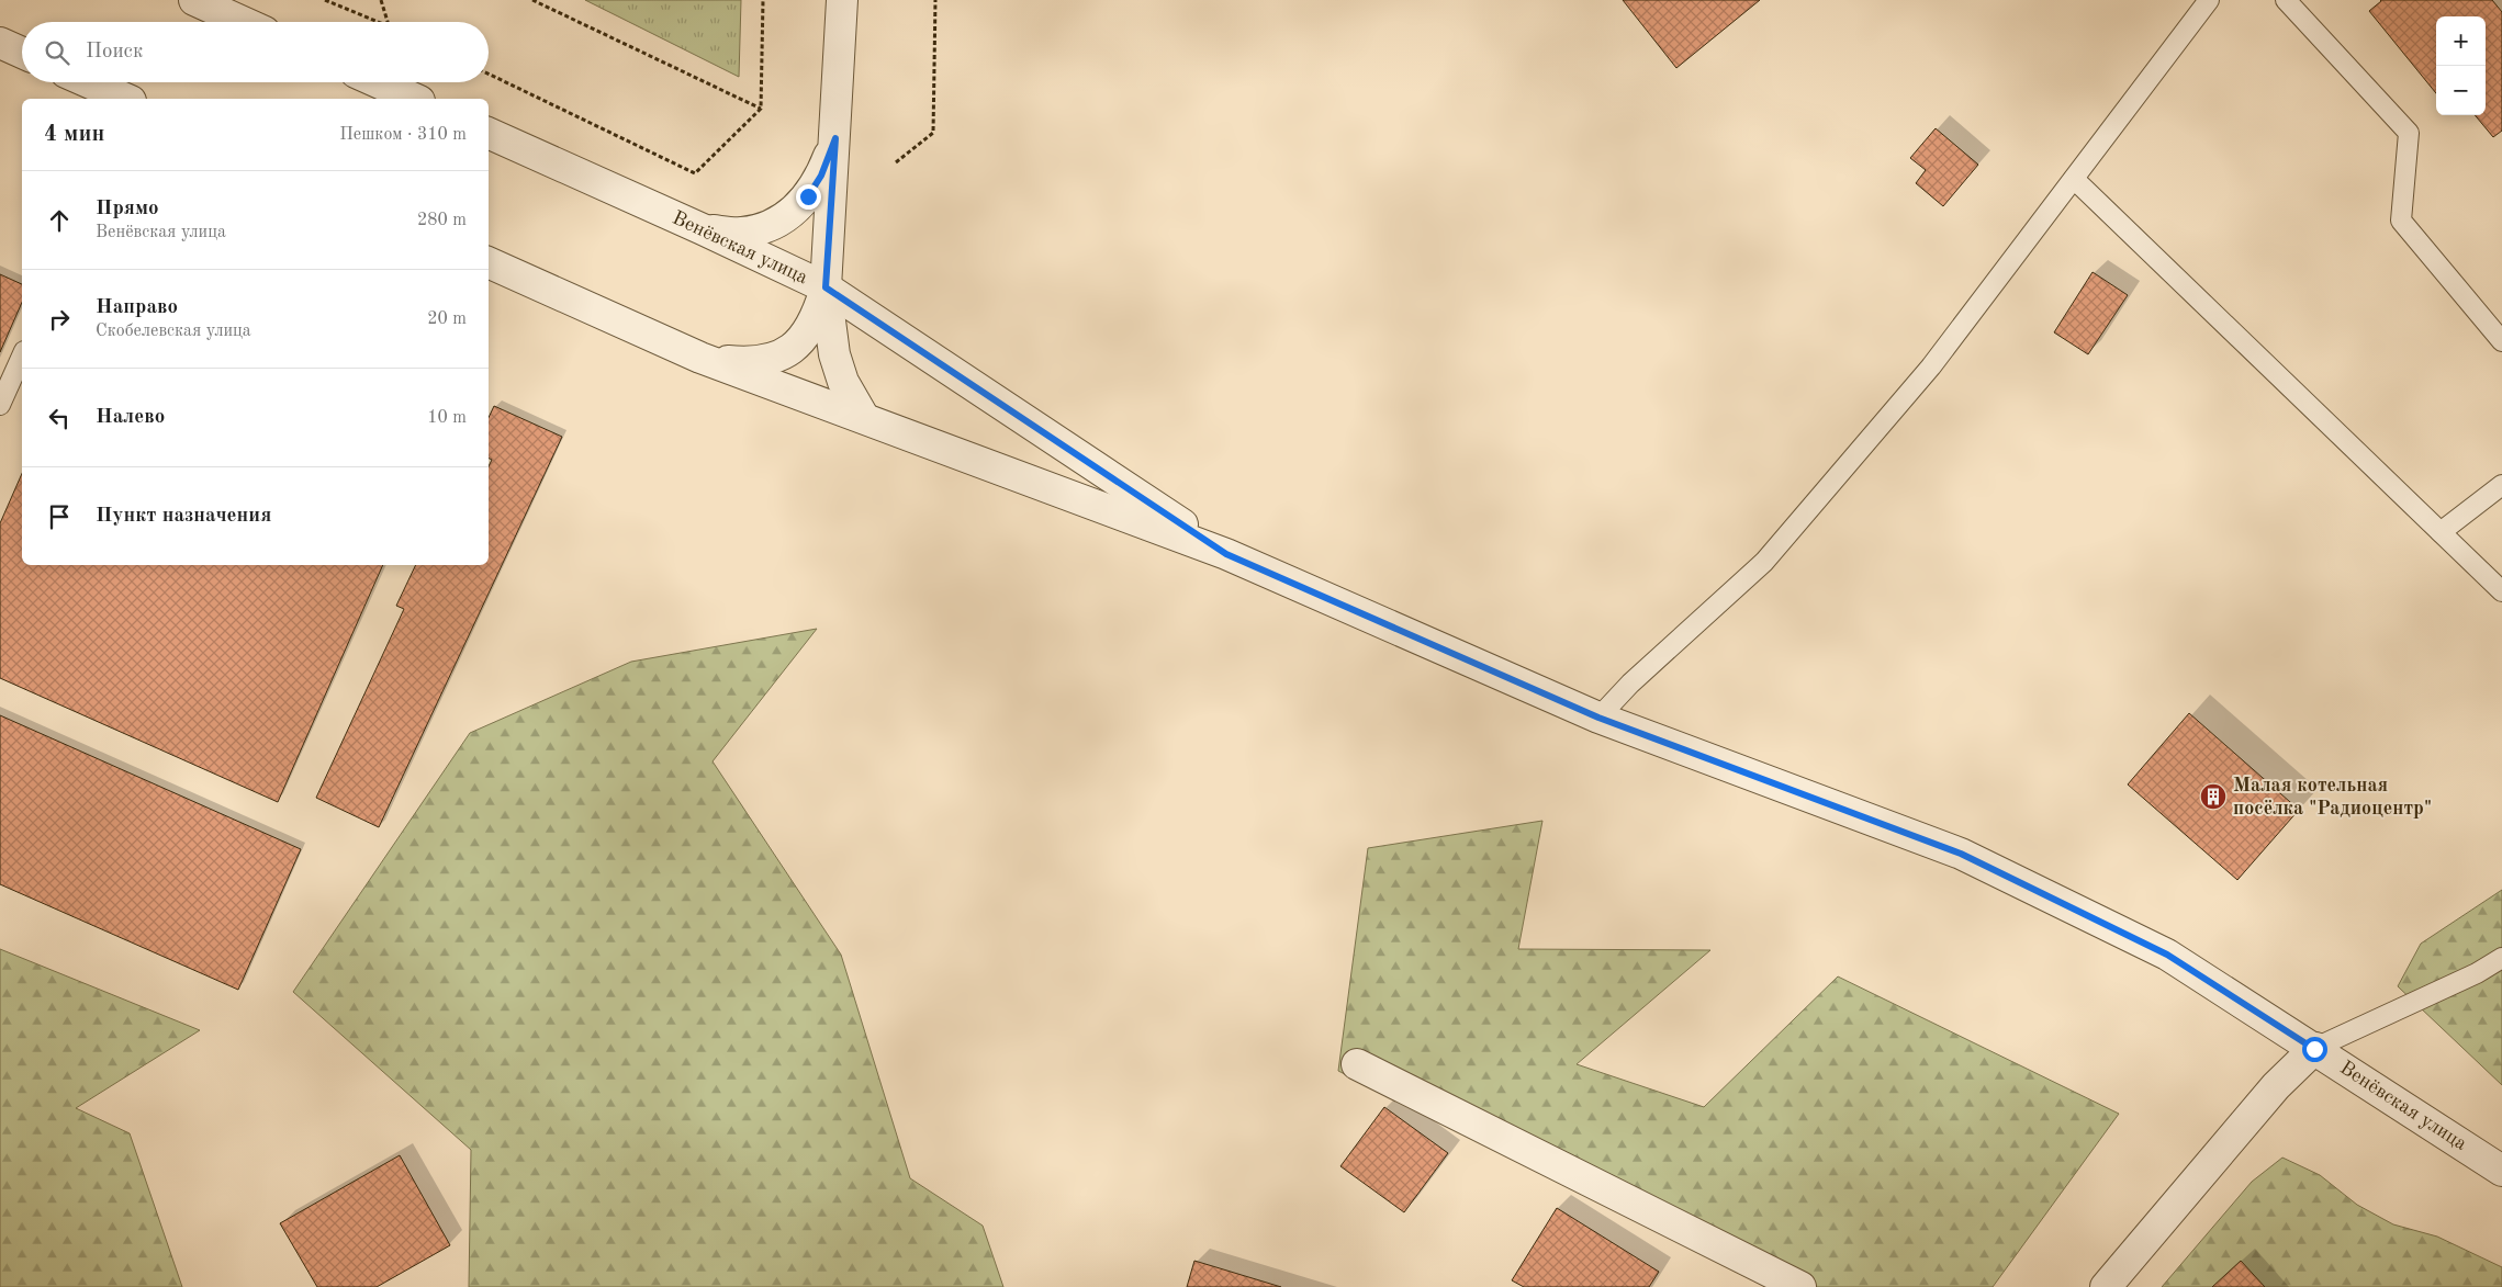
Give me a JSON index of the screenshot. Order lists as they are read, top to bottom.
{
  "streets": {
    "street": ["Венёвская улица"]
  },
  "places": {
    "building": ["Малая котельная посёлка \"Радиоцентр\""]
  },
  "page": {
    "map_buttons": ["+", "−"],
    "search": "Поиск",
    "heading": ["4 мин", "Пешком · 310 m"],
    "list": [
      ["Прямо", "Венёвская улица", "280 m"],
      ["Направо", "Скобелевская улица", "20 m"],
      ["Налево", "10 m"],
      "Пункт назначения"
    ]
  }
}
